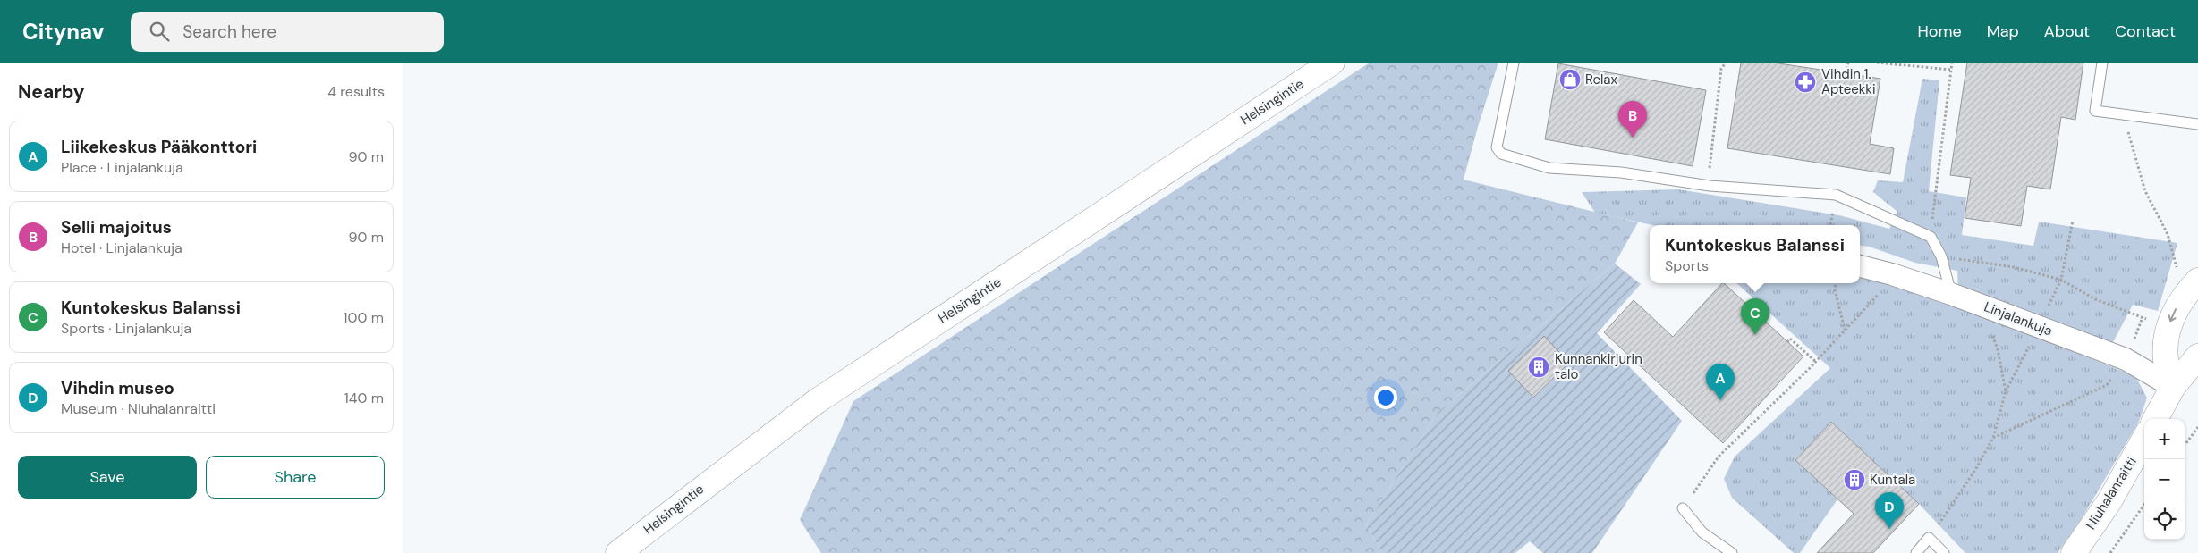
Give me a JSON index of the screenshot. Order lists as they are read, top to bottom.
{
  "streets": {
    "street": ["Helsingintie", "Linjalankuja", "Niuhalanraitti"]
  },
  "places": {
    "shop": ["Relax"],
    "pharmacy": ["Vihdin 1. Apteekki"],
    "building": ["Kunnankirjurin talo", "Kuntala"]
  },
  "page": {
    "header": "Citynav",
    "search": "Search here",
    "nav": [
      "Home",
      "Map",
      "About",
      "Contact"
    ],
    "heading": ["Nearby", "4 results"],
    "pins": [
      "B",
      "C",
      "A",
      "D"
    ],
    "list": [
      {
        "mark": "A",
        "name": "Liikekeskus Pääkonttori",
        "note": "Place · Linjalankuja",
        "value": "90 m"
      },
      {
        "mark": "B",
        "name": "Selli majoitus",
        "note": "Hotel · Linjalankuja",
        "value": "90 m"
      },
      {
        "mark": "C",
        "name": "Kuntokeskus Balanssi",
        "note": "Sports · Linjalankuja",
        "value": "100 m"
      },
      {
        "mark": "D",
        "name": "Vihdin museo",
        "note": "Museum · Niuhalanraitti",
        "value": "140 m"
      }
    ],
    "popup": ["Kuntokeskus Balanssi", "Sports"],
    "map_buttons": ["+", "−"],
    "buttons": ["Save", "Share"]
  }
}
